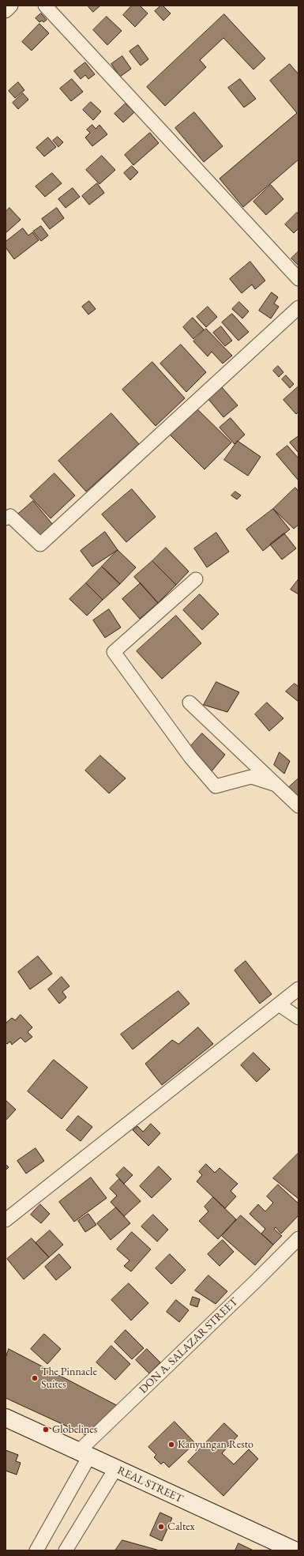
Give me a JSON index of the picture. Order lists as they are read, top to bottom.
{
  "streets": {
    "main road": ["REAL STREET"],
    "street": ["DON A. SALAZAR STREET"]
  },
  "crossings": [
    ["DON A. SALAZAR STREET", "REAL STREET"]
  ],
  "places": [
    "The Pinnacle Suites",
    "Globelines",
    "Kanyungan Resto",
    "Caltex"
  ]
}
